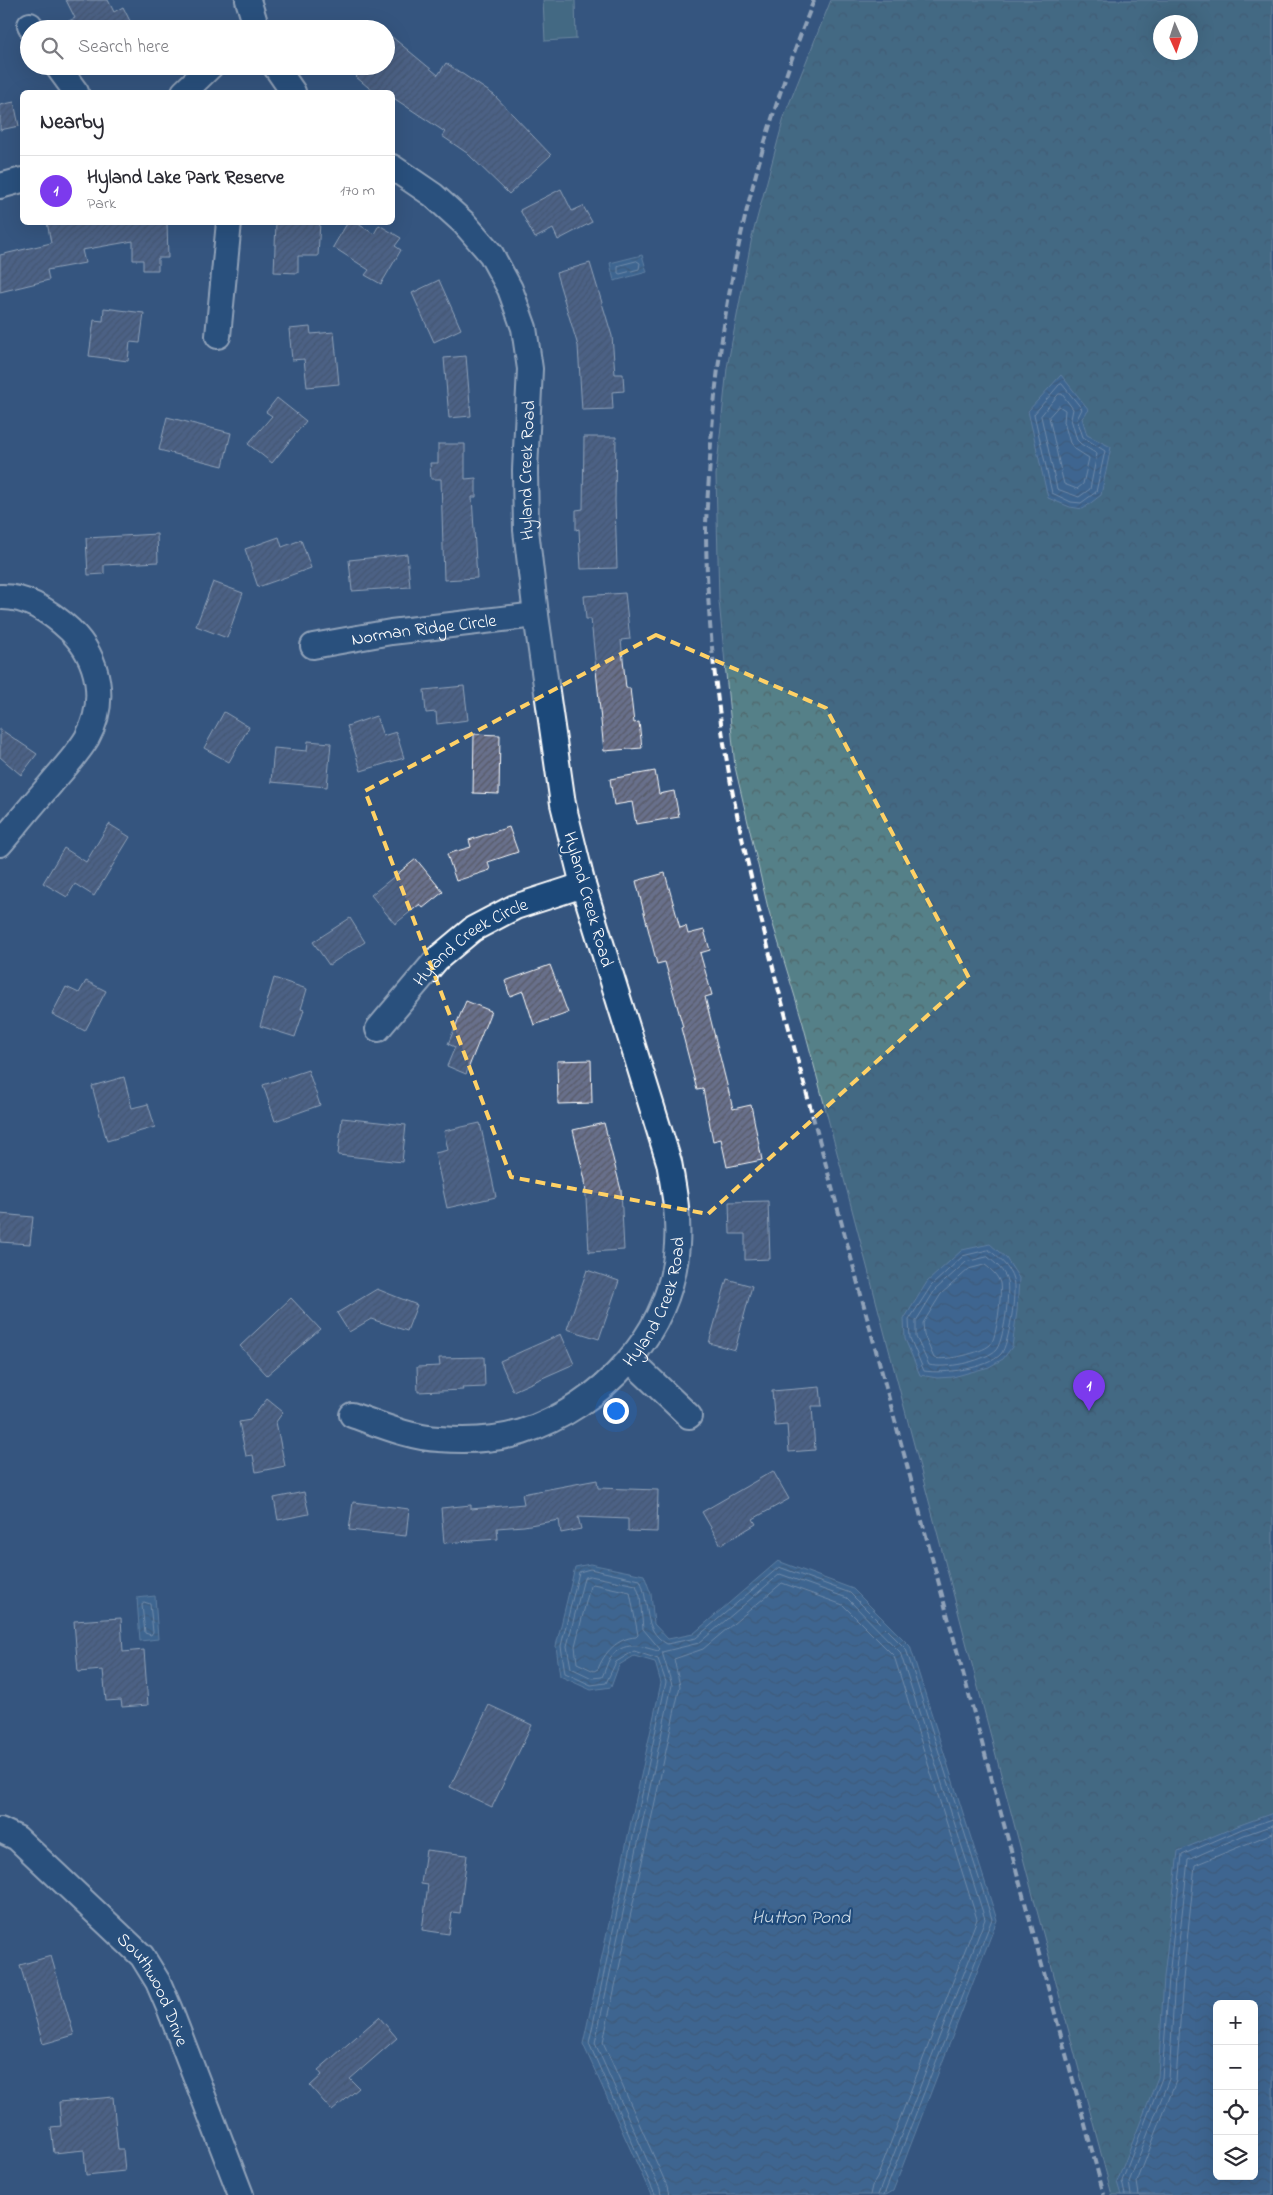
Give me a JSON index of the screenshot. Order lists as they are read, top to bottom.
{
  "streets": {
    "street": [
      "Hyland Creek Road",
      "Norman Ridge Circle",
      "Hyland Creek Circle",
      "Southwood Drive"
    ]
  },
  "crossings": [
    ["Hyland Creek Road", "Norman Ridge Circle"],
    ["Hyland Creek Road", "Hyland Creek Circle"]
  ],
  "water": ["Hutton Pond"],
  "north": "bottom",
  "page": {
    "search": "Search here",
    "heading": "Nearby",
    "list": [
      {
        "mark": "1",
        "name": "Hyland Lake Park Reserve",
        "note": "Park",
        "value": "170 m"
      }
    ],
    "pins": "1",
    "map_buttons": ["+", "−"]
  }
}
